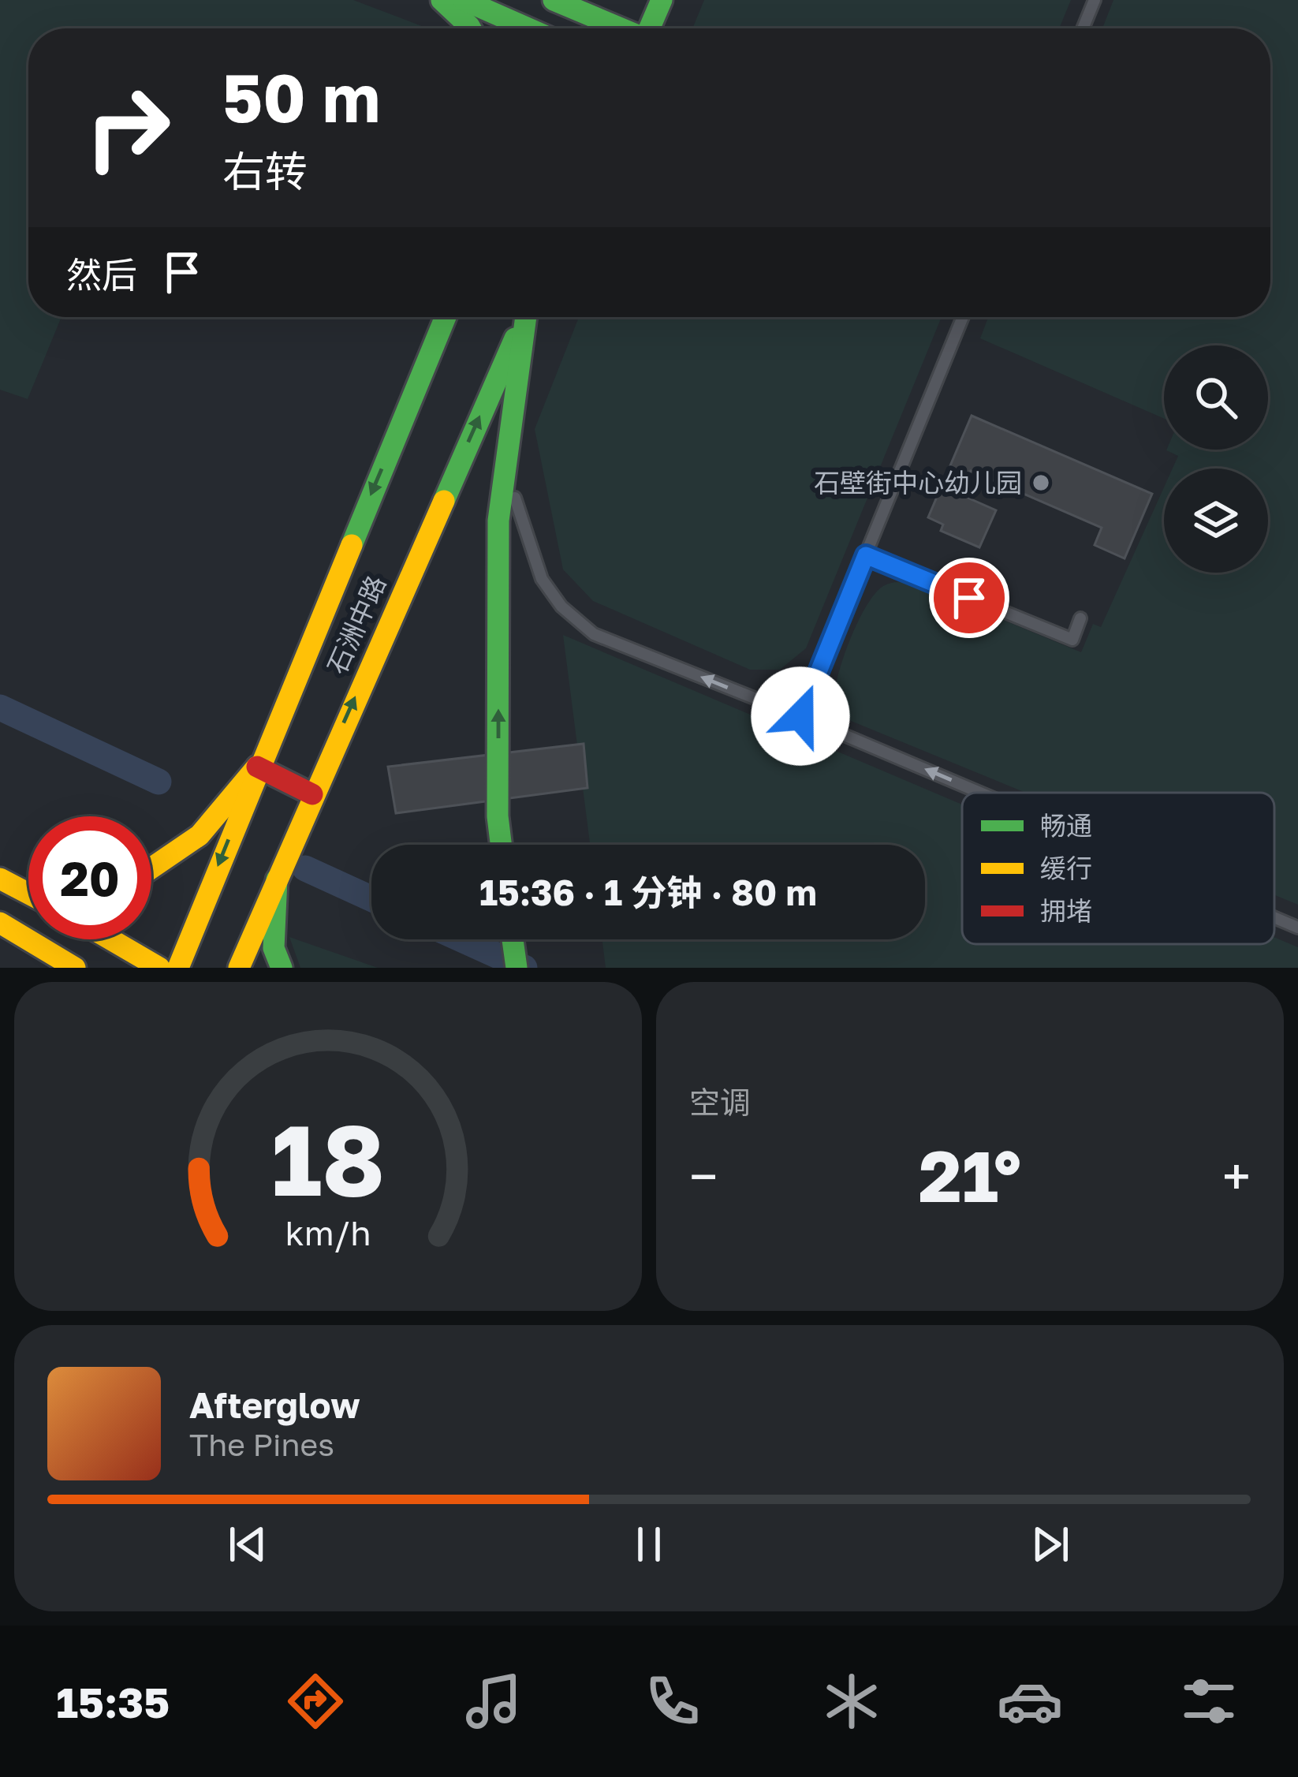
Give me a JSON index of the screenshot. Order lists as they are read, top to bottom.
{
  "streets": {
    "main road": ["石洲中路"]
  },
  "places": ["石壁街中心幼儿园"],
  "legend": ["畅通", "缓行", "拥堵"],
  "page": {
    "turn": ["50 m", "右转"],
    "then": "然后",
    "limit": "20",
    "trip": "15:36 · 1 分钟 · 80 m",
    "tile": "空调",
    "heat": ["−", "21°", "+"],
    "song": ["Afterglow", "The Pines"],
    "tabs": "15:35",
    "gauge": ["18", "km/h"]
  }
}
